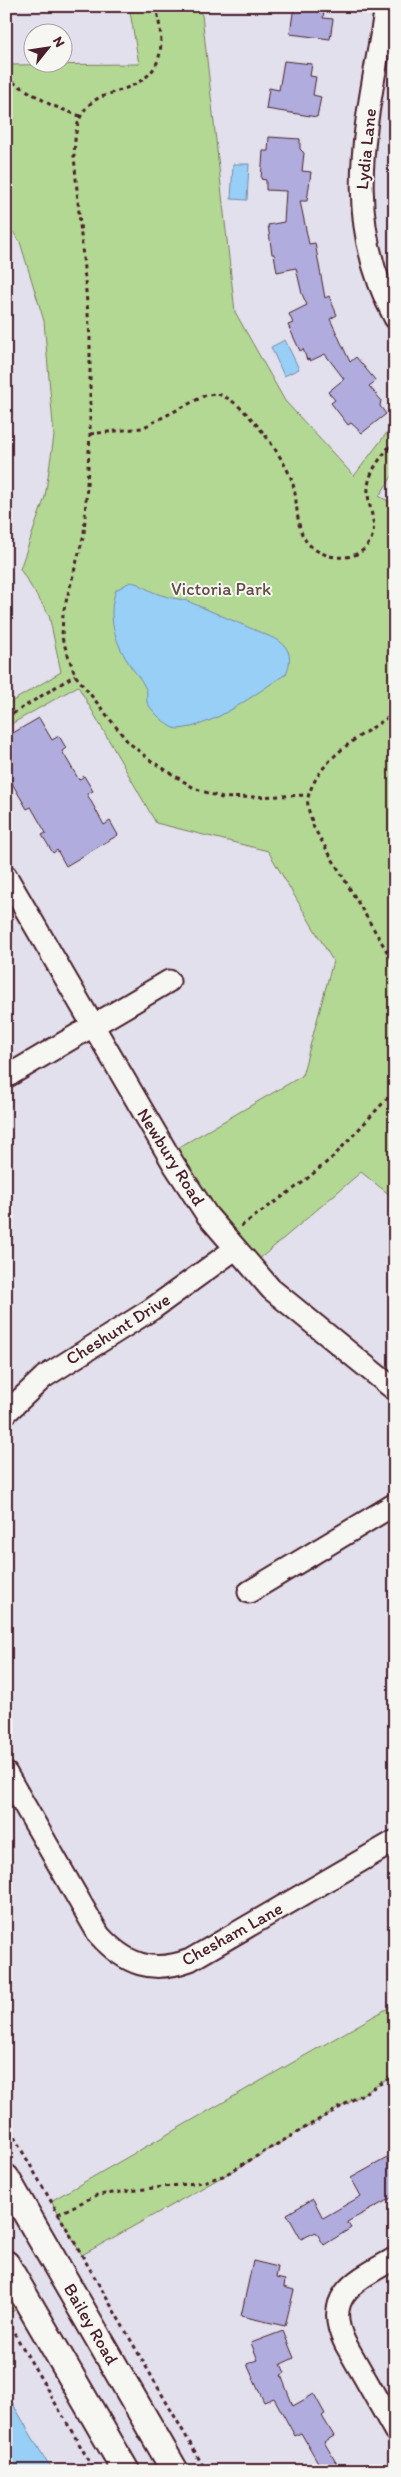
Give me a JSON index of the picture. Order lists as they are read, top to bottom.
{
  "streets": {
    "main road": ["Bailey Road"],
    "street": [
      "Lydia Lane",
      "Newbury Road",
      "Cheshunt Drive",
      "Chesham Lane"
    ]
  },
  "crossings": [
    ["Newbury Road", "Cheshunt Drive"]
  ],
  "parks": ["Victoria Park"],
  "north": "top right"
}
